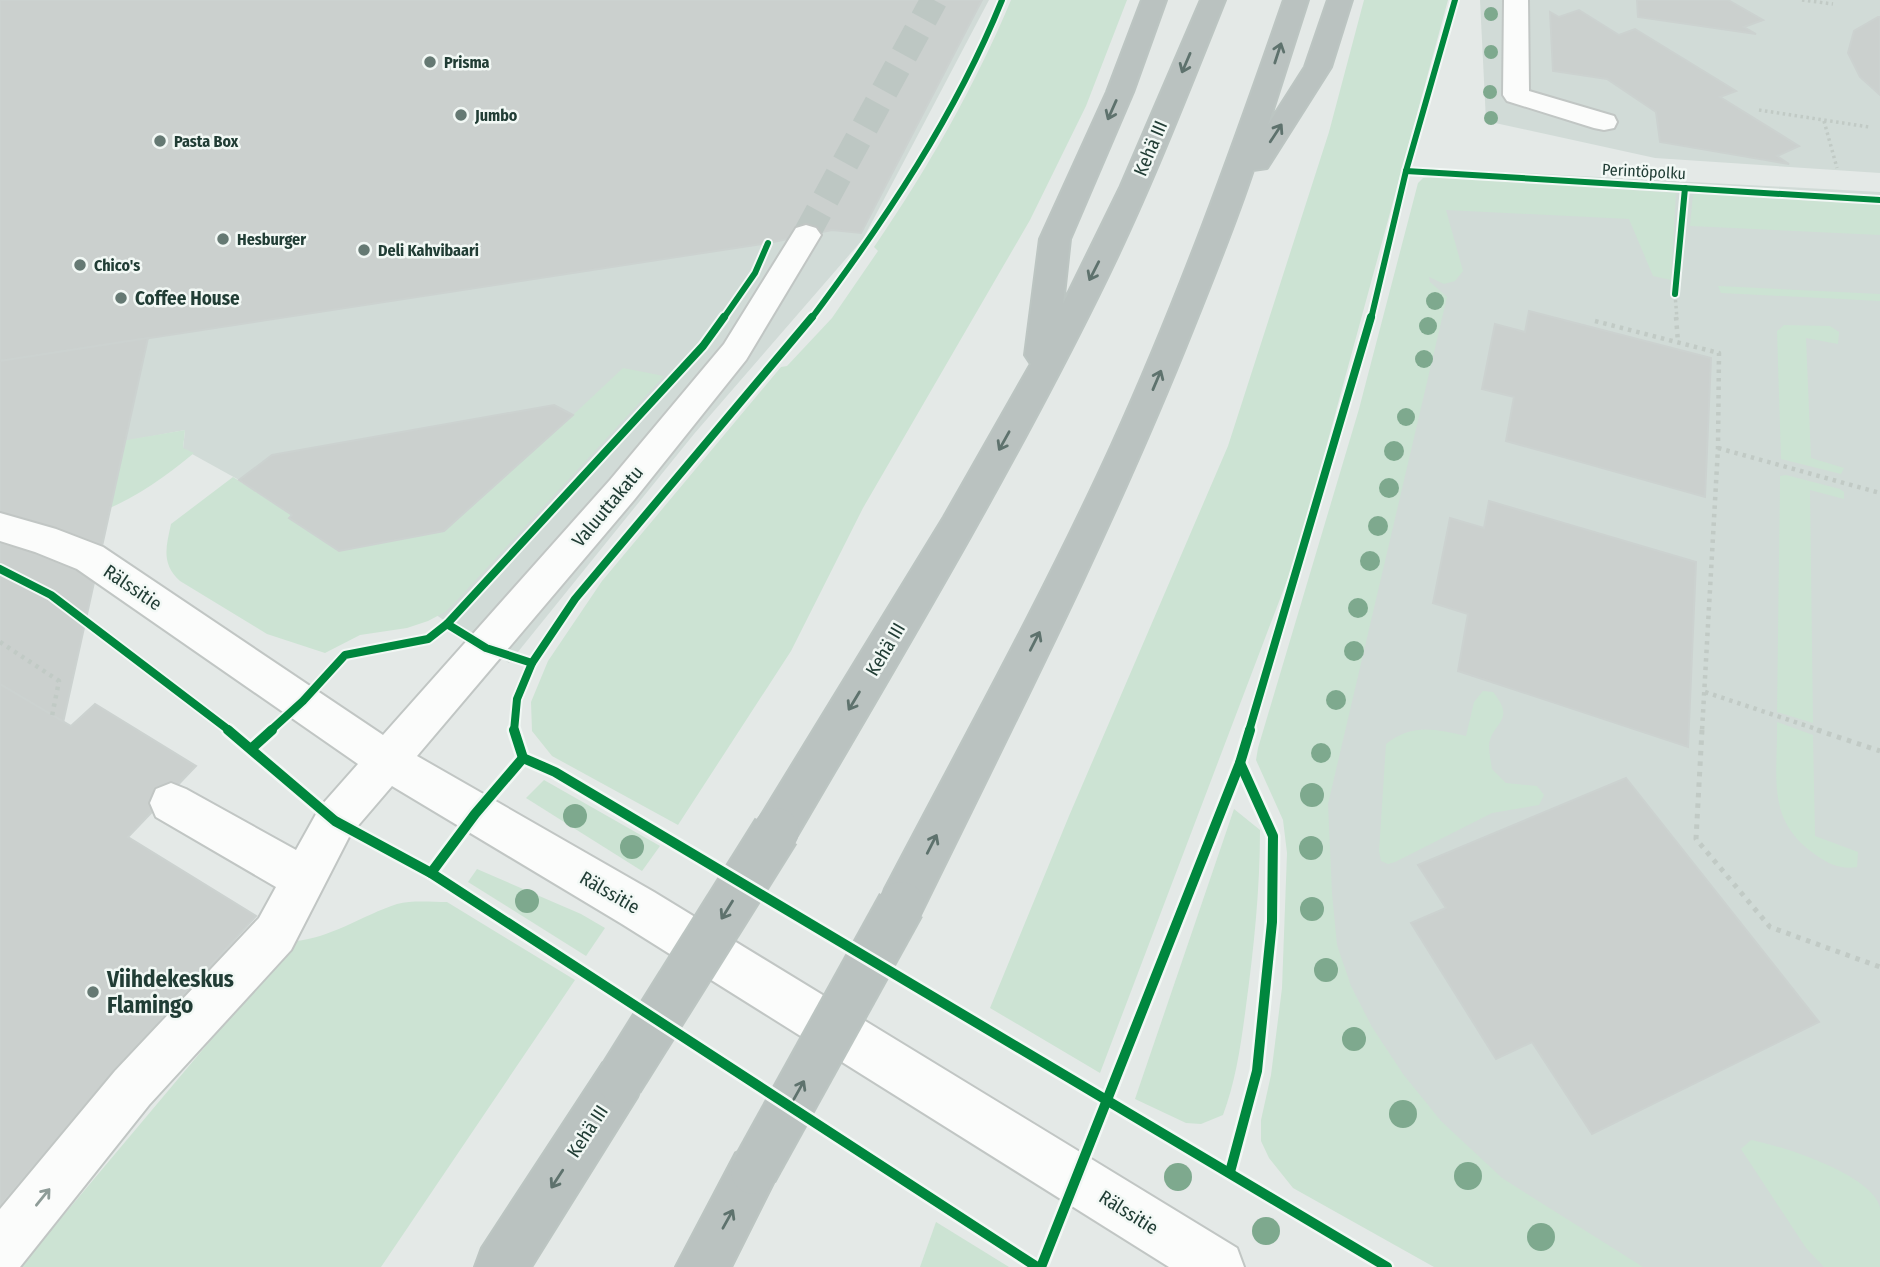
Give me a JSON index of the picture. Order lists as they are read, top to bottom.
{
  "streets": {
    "highway": ["Kehä III"],
    "street": ["Valuuttakatu", "Rälssitie"],
    "cycle path": ["Perintöpolku"]
  },
  "crossings": [
    ["Valuuttakatu", "Rälssitie"]
  ],
  "one_way": ["Valuuttakatu"],
  "places": [
    "Prisma",
    "Jumbo",
    "Pasta Box",
    "Hesburger",
    "Deli Kahvibaari",
    "Chico's",
    "Coffee House",
    "Viihdekeskus Flamingo"
  ]
}
